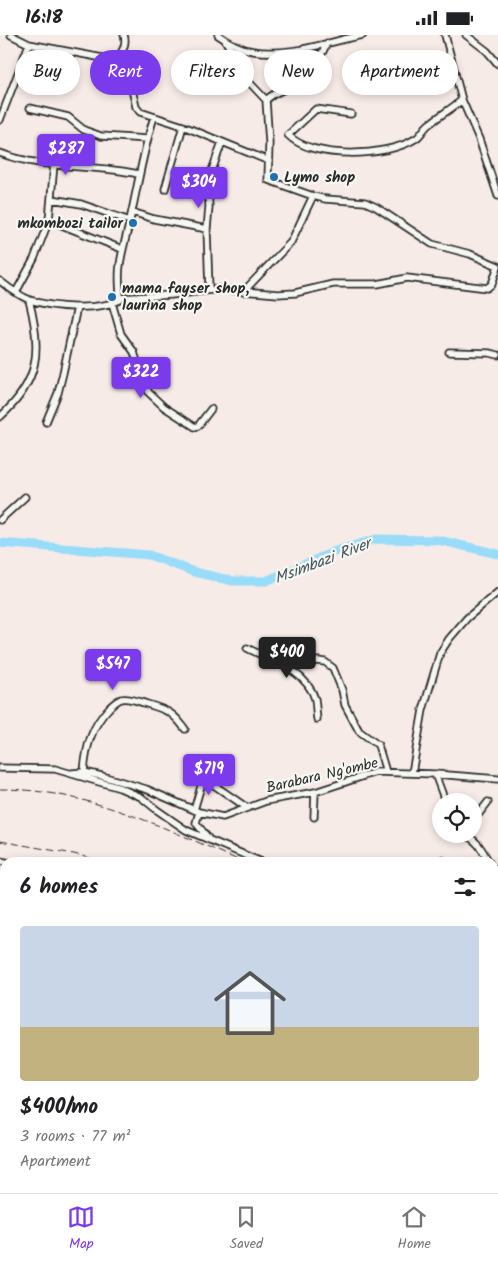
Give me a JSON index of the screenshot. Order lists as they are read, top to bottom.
{
  "streets": {
    "street": ["Barabara Ng'ombe"]
  },
  "water": ["Msimbazi River"],
  "places": ["Lymo shop", "mkombozi tailor", "mama fayser shop, laurina shop"],
  "page": {
    "status": "16:18",
    "chip": [
      "Buy",
      "Rent",
      "Filters",
      "New",
      "Apartment"
    ],
    "price": [
      "$287",
      "$304",
      "$322",
      "$400",
      "$547",
      "$719"
    ],
    "heading": "6 homes",
    "list": [
      {
        "name": "$400/mo",
        "note": "3 rooms · 77 m² · Apartment"
      }
    ],
    "tabs": ["Map", "Saved", "Home"]
  }
}
